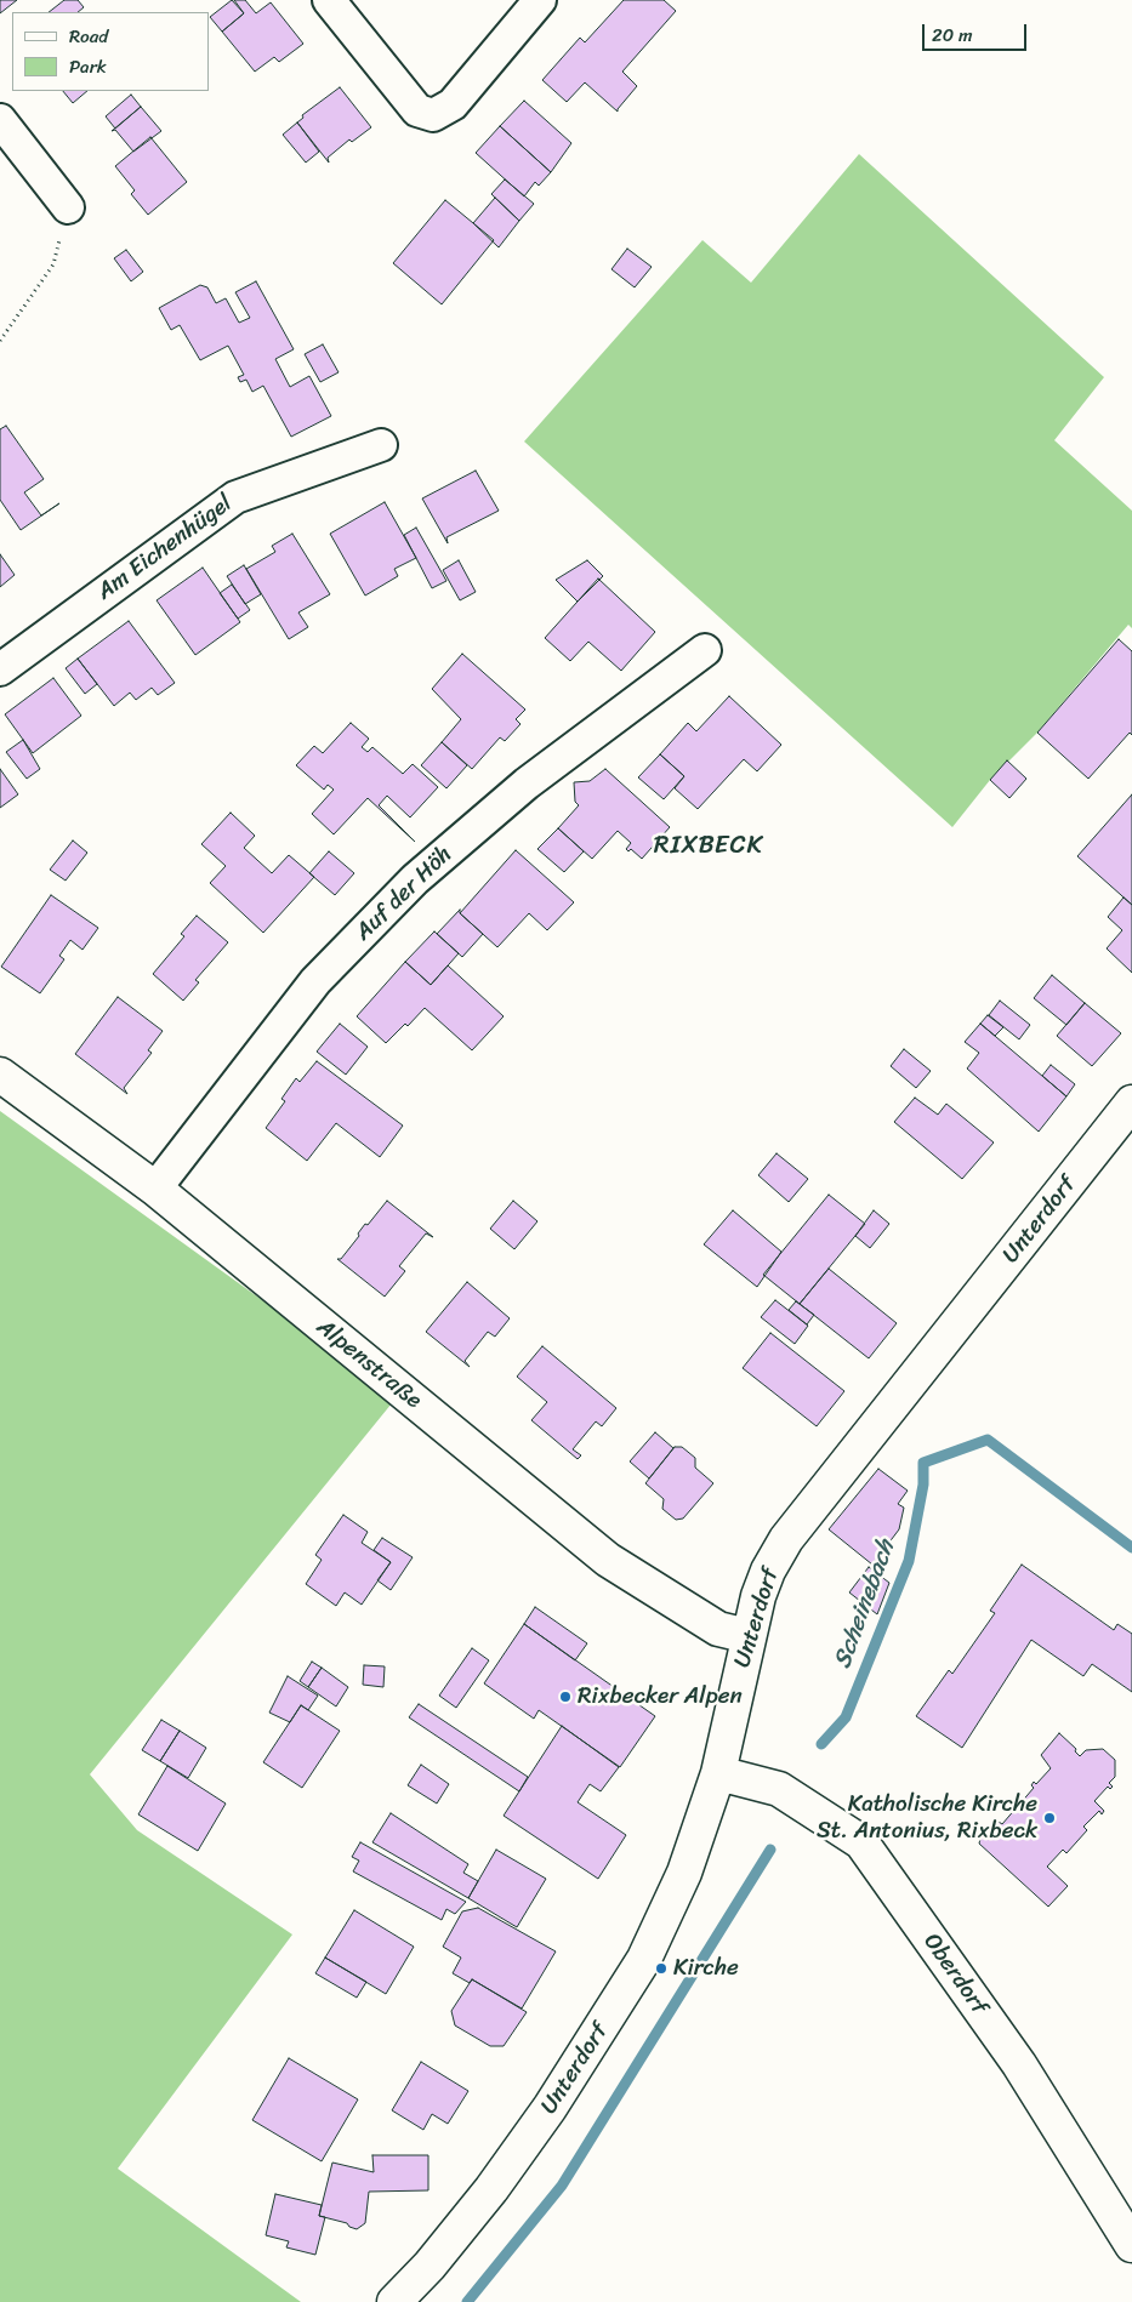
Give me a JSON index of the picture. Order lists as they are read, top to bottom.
{
  "streets": {
    "street": [
      "Am Eichenhügel",
      "Auf der Höh",
      "Unterdorf",
      "Alpenstraße",
      "Oberdorf"
    ]
  },
  "crossings": [
    ["Auf der Höh", "Alpenstraße"],
    ["Unterdorf", "Alpenstraße"],
    ["Unterdorf", "Oberdorf"]
  ],
  "districts": ["RIXBECK"],
  "water": ["Scheinebach"],
  "places": ["Rixbecker Alpen", "Katholische Kirche St. Antonius, Rixbeck", "Kirche"],
  "legend": ["Road", "Park"],
  "scale_bar": "20 m"
}
